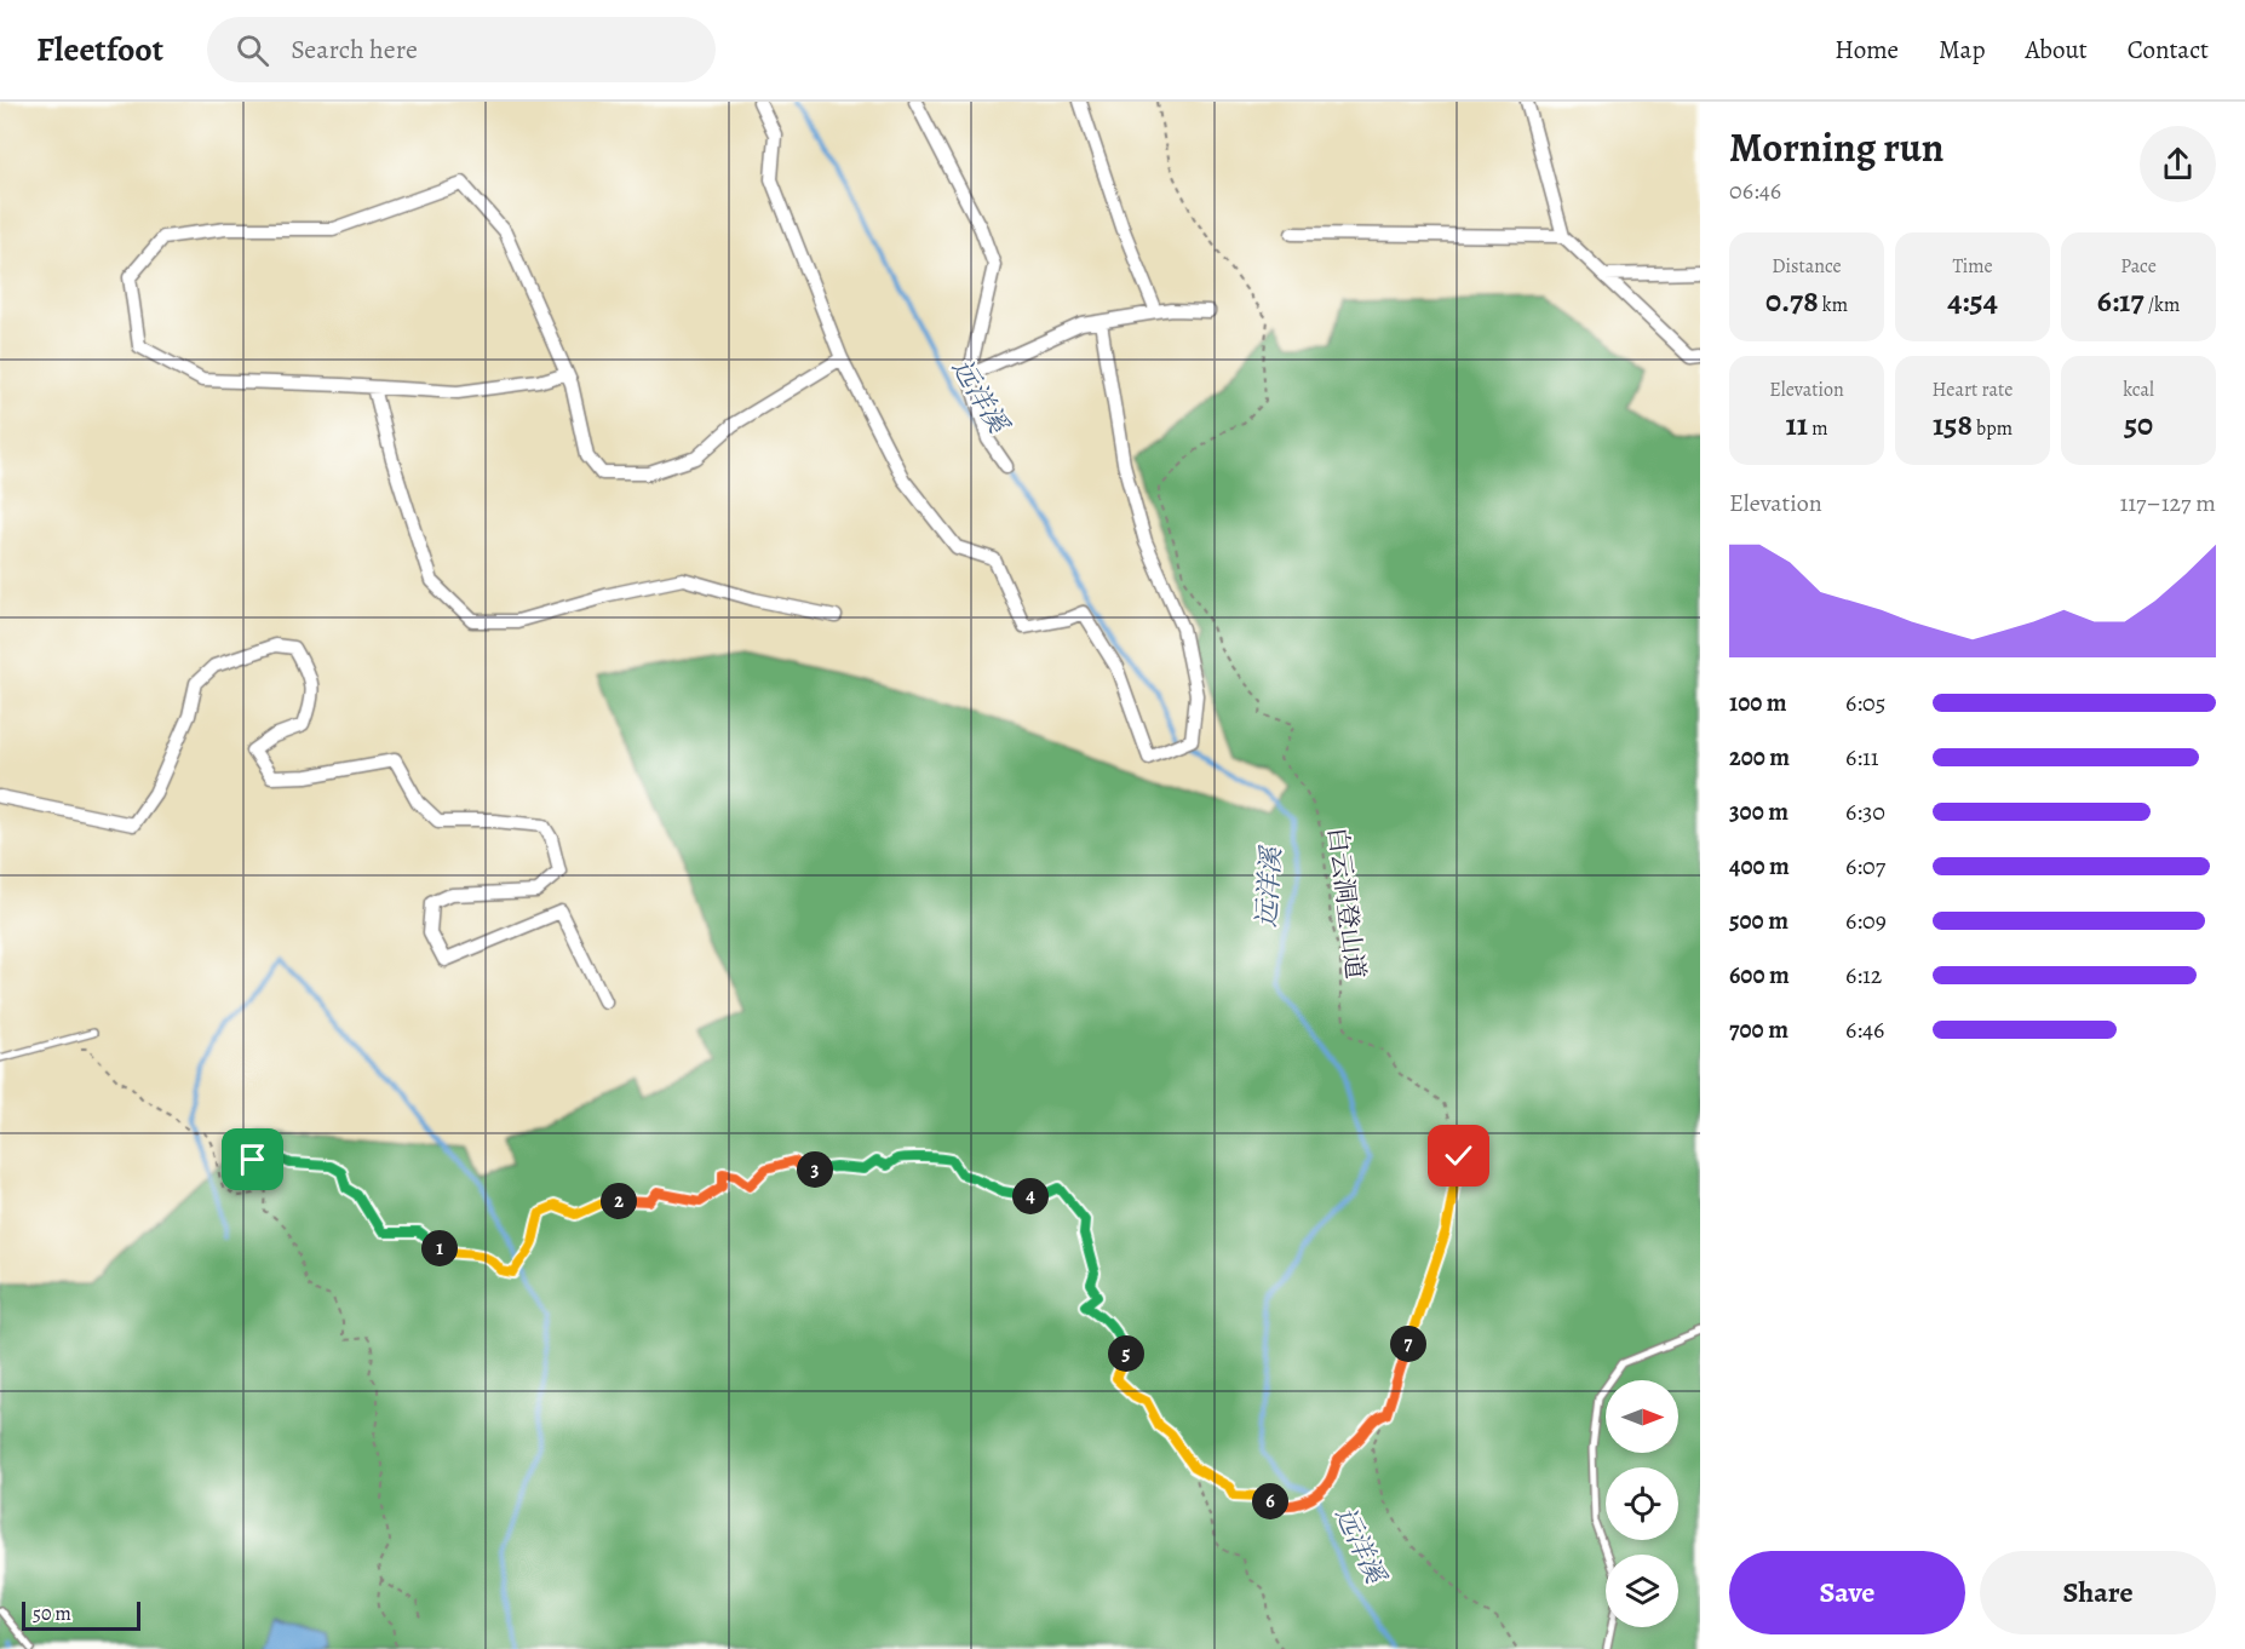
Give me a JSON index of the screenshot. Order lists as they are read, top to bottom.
{
  "streets": {
    "path": ["白云洞登山道"]
  },
  "water": ["远洋溪"],
  "scale_bar": "50 m",
  "north": "right",
  "page": {
    "header": "Fleetfoot",
    "search": "Search here",
    "nav": [
      "Home",
      "Map",
      "About",
      "Contact"
    ],
    "heading": ["Morning run", "06:46"],
    "stats": [
      ["Distance", "0.78 km"],
      ["Time", "4:54"],
      ["Pace", "6:17 /km"],
      ["Elevation", "11 m"],
      ["Heart rate", "158 bpm"],
      ["kcal", "50"]
    ],
    "chart": ["Elevation", "117–127 m"],
    "list": [
      {
        "name": "100 m",
        "note": "6:05"
      },
      {
        "name": "200 m",
        "note": "6:11"
      },
      {
        "name": "300 m",
        "note": "6:30"
      },
      {
        "name": "400 m",
        "note": "6:07"
      },
      {
        "name": "500 m",
        "note": "6:09"
      },
      {
        "name": "600 m",
        "note": "6:12"
      },
      {
        "name": "700 m",
        "note": "6:46"
      }
    ],
    "pins": [
      "3",
      "4",
      "2",
      "1",
      "7",
      "5",
      "6"
    ],
    "buttons": ["Save", "Share"],
    "scale": "50 m"
  }
}
